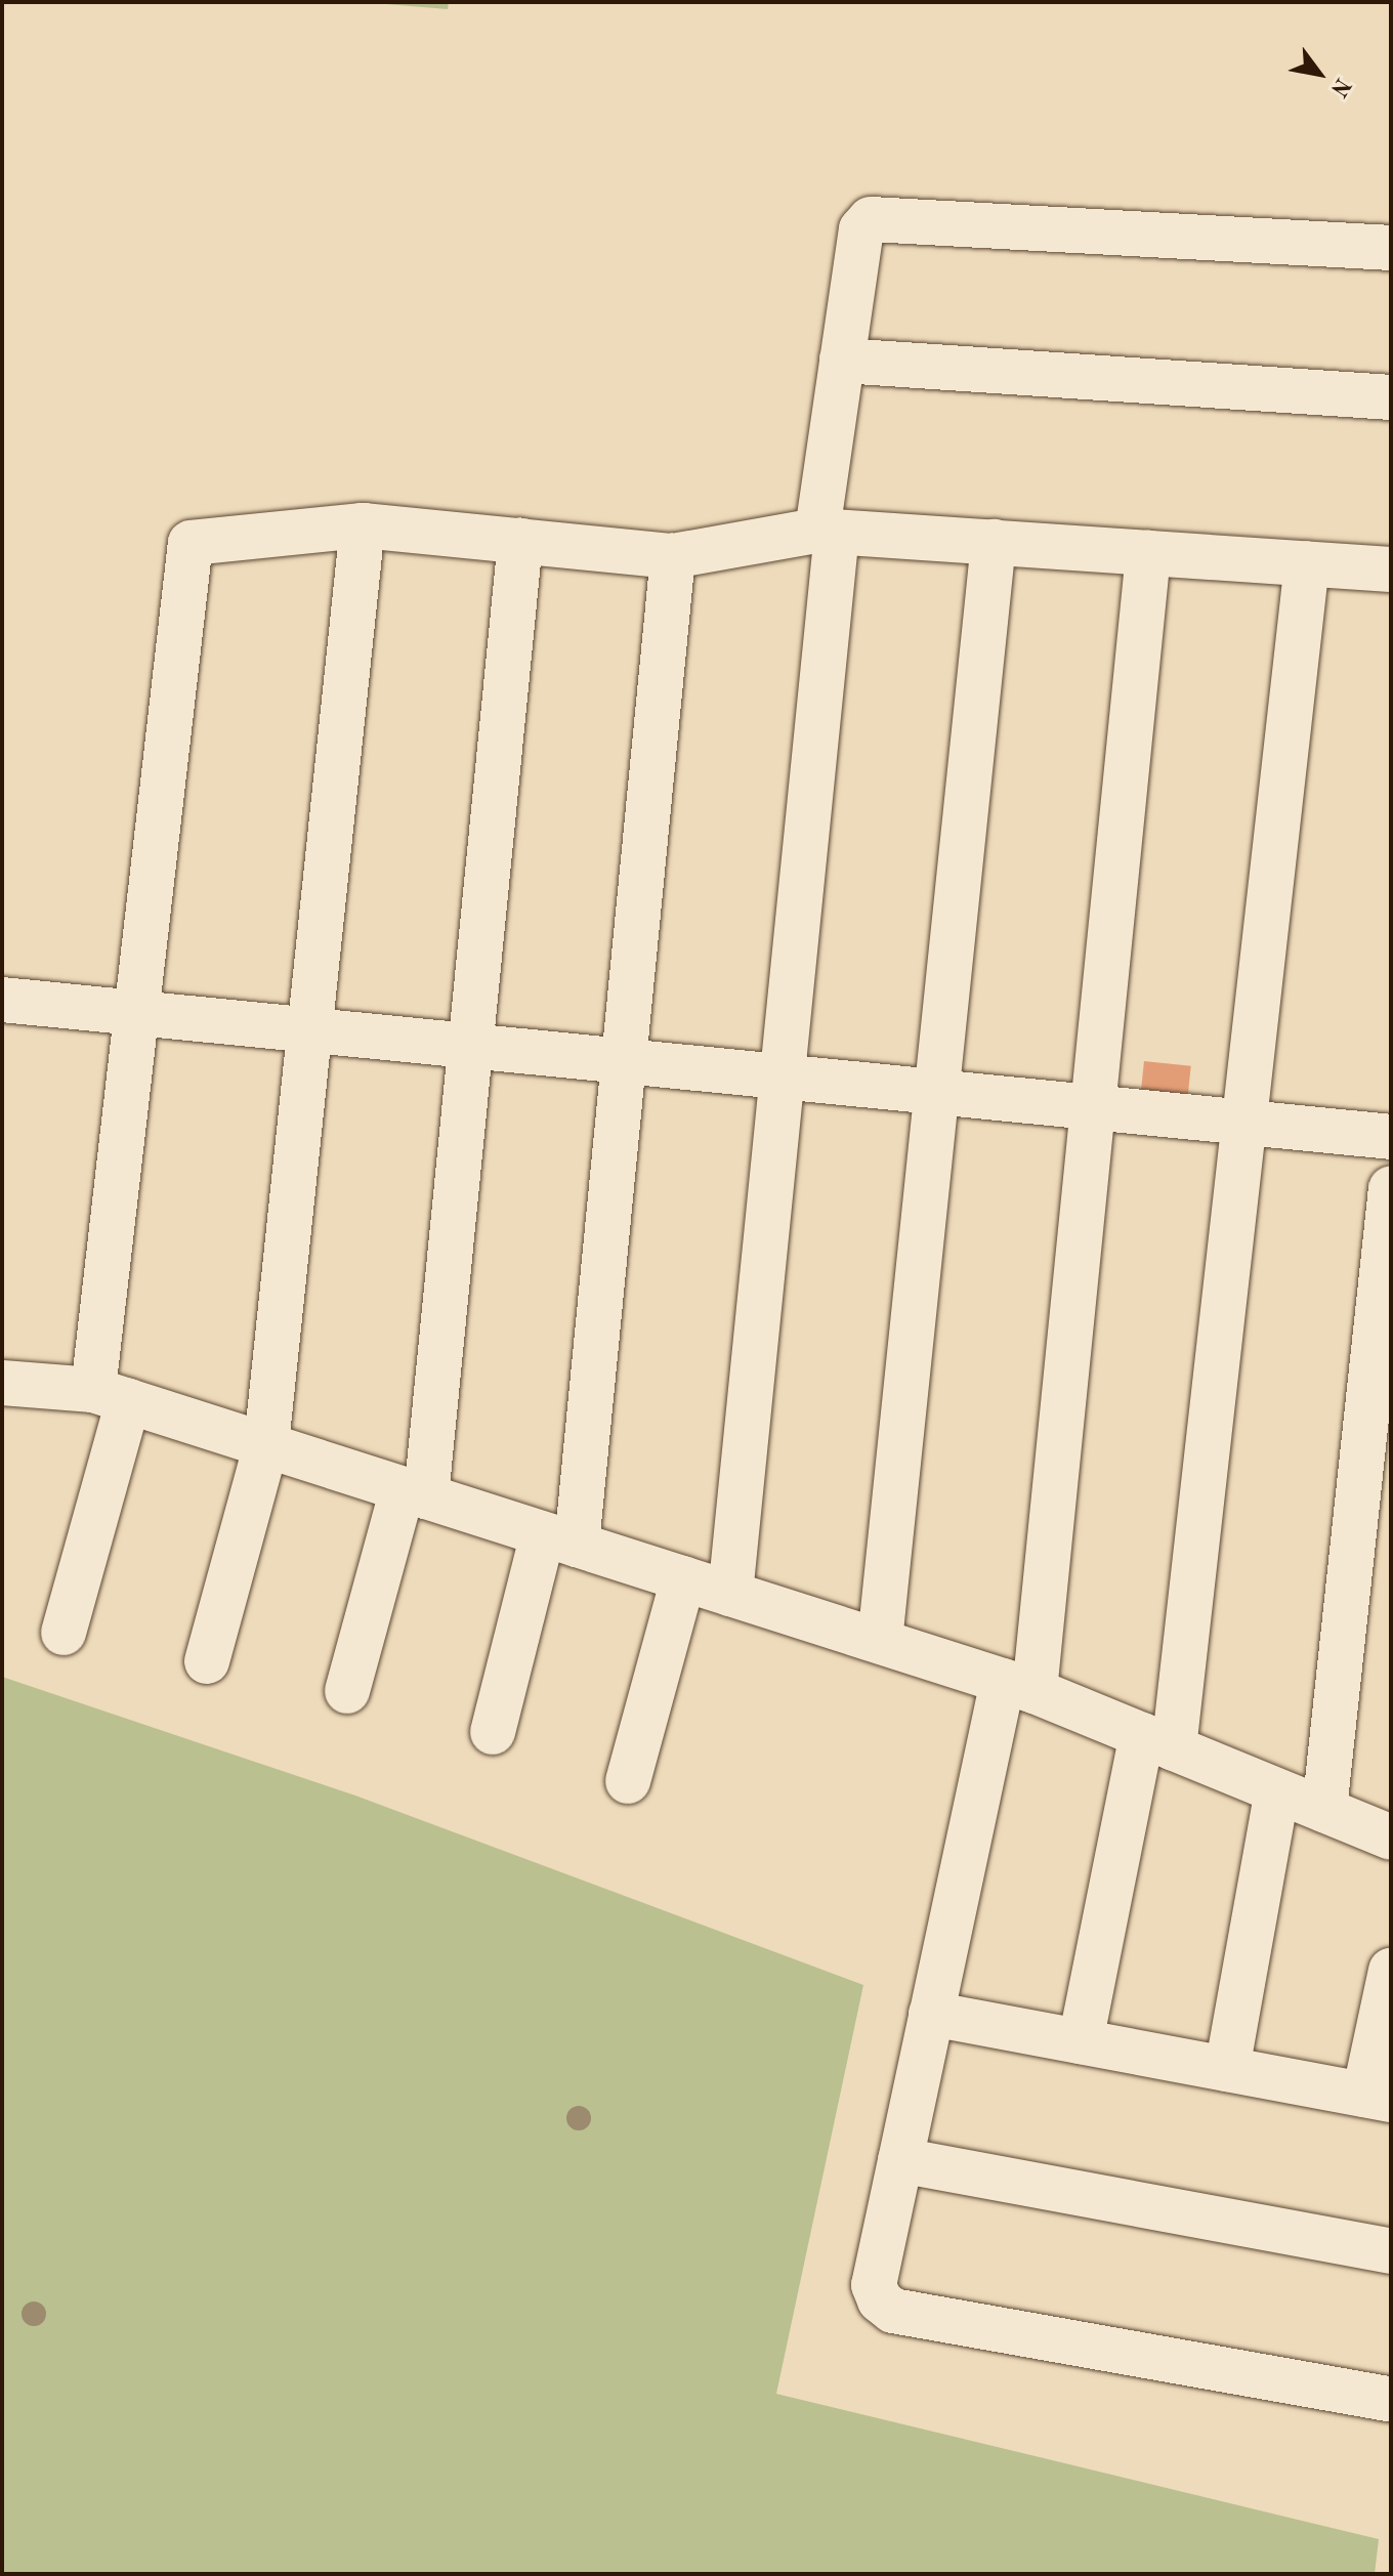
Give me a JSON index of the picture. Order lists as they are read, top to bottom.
{
  "north": "bottom right"
}
